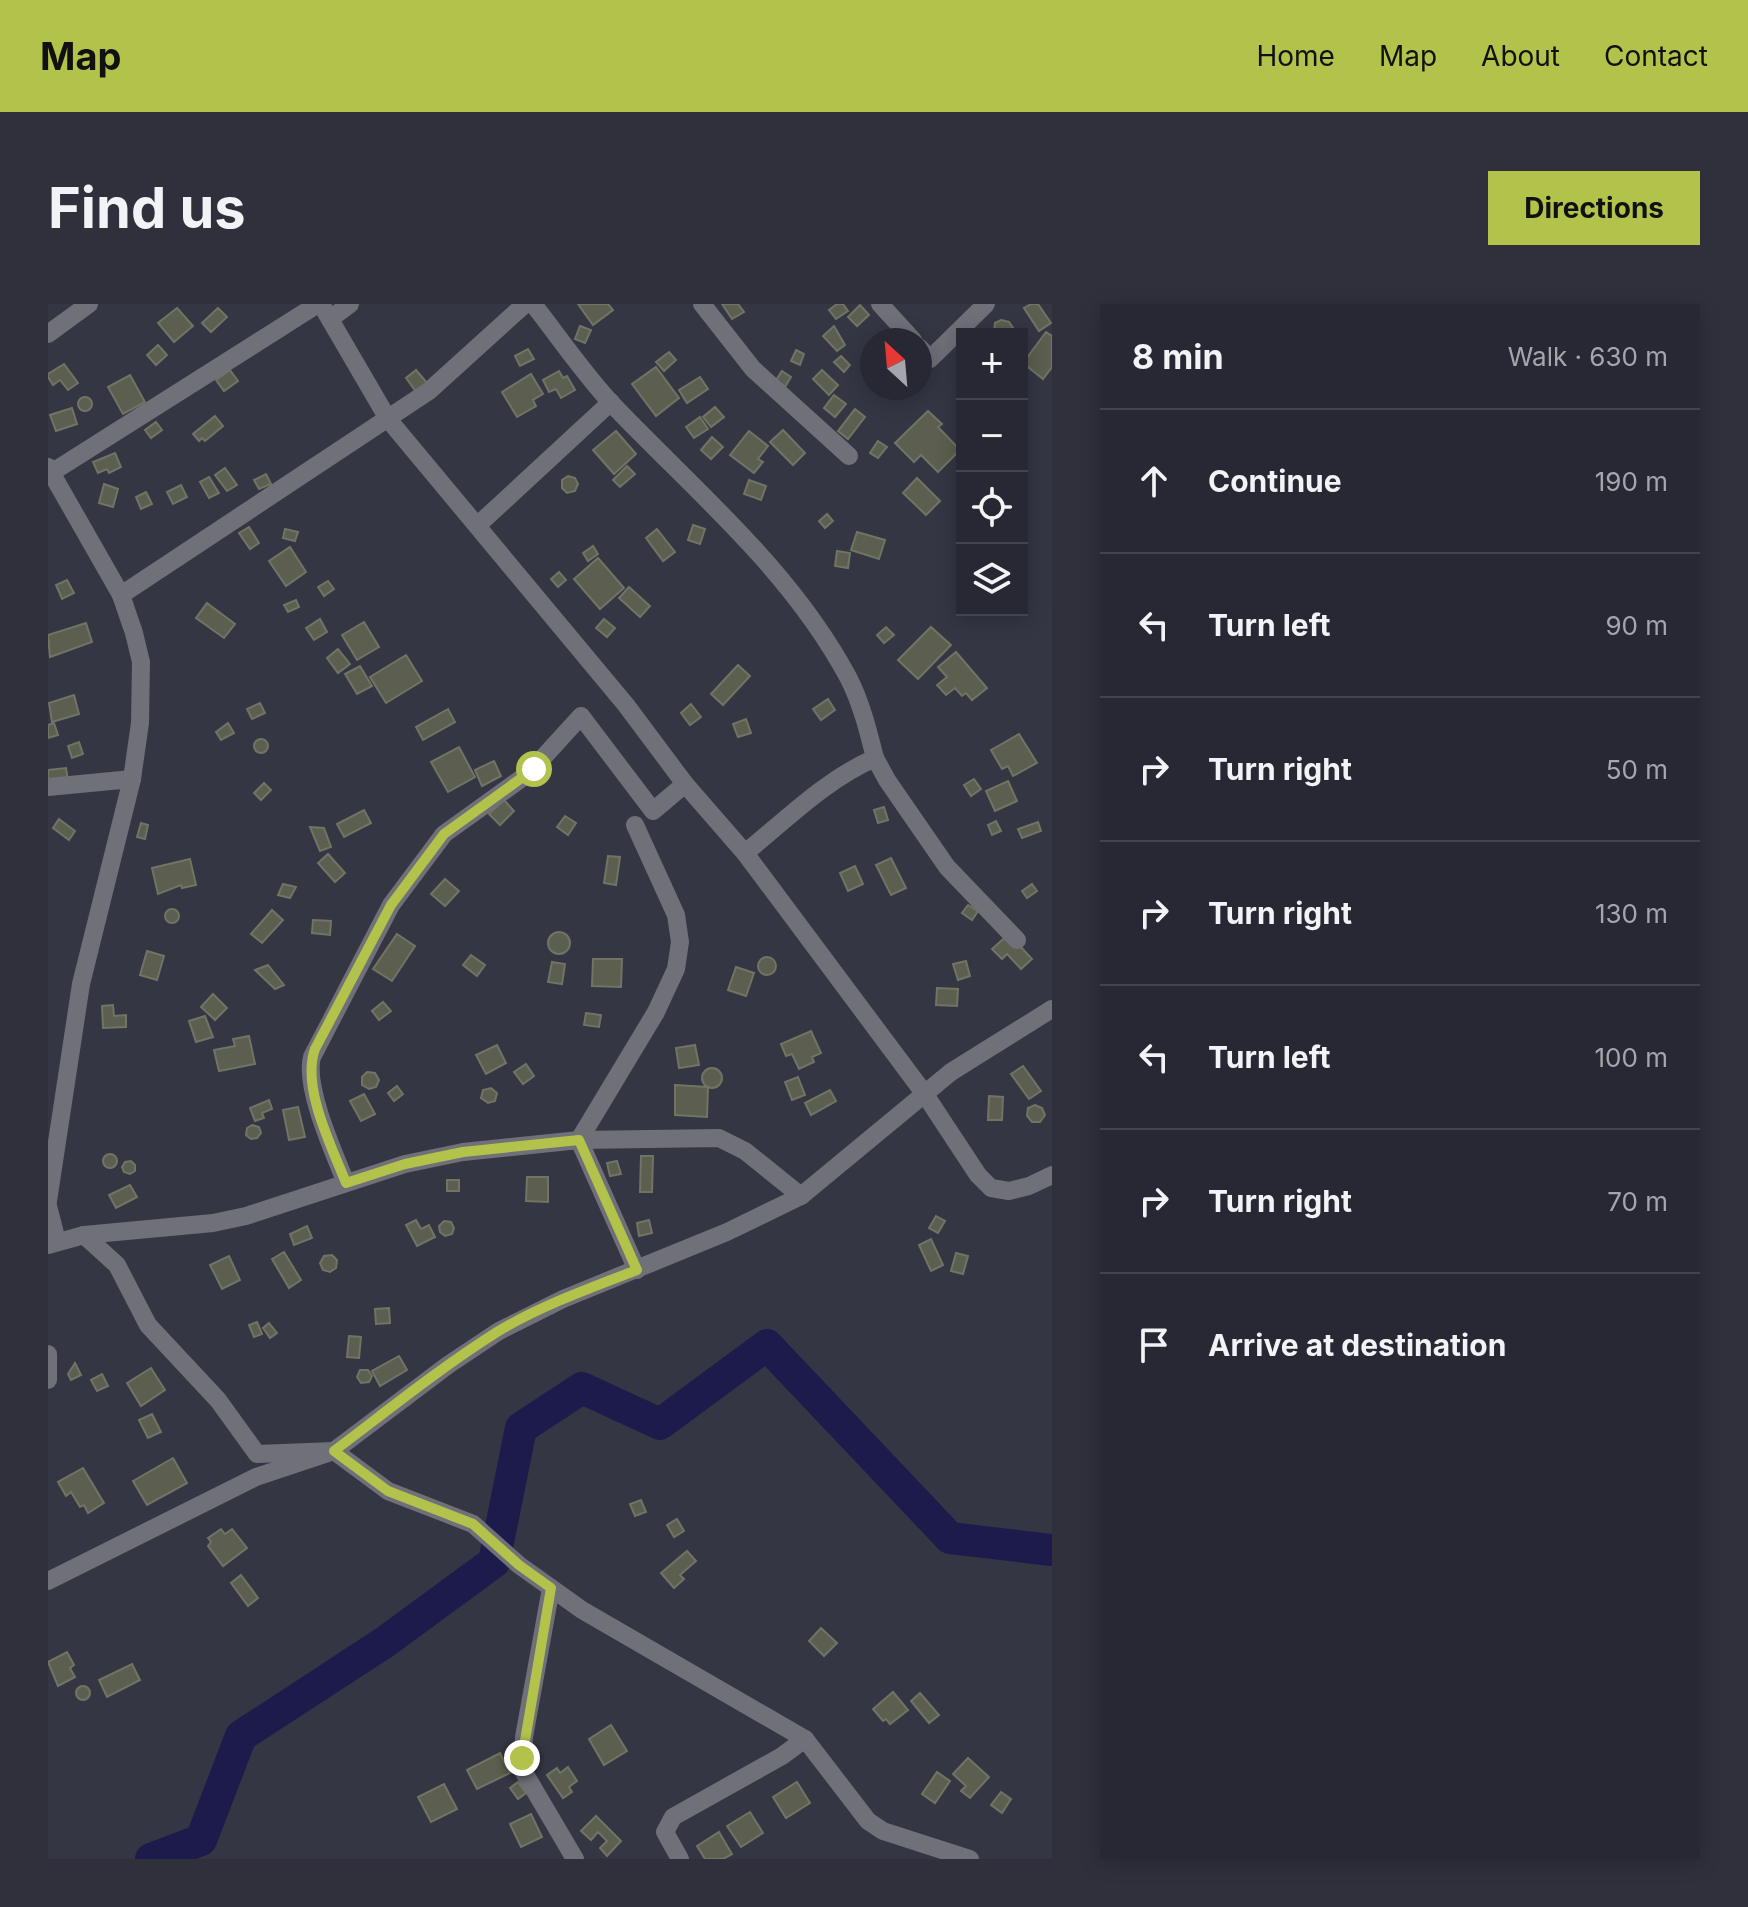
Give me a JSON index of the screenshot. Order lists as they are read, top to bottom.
{
  "north": "top left",
  "page": {
    "header": "Map",
    "nav": [
      "Home",
      "Map",
      "About",
      "Contact"
    ],
    "buttons": "Directions",
    "title": "Find us",
    "heading": ["8 min", "Walk · 630 m"],
    "map_buttons": ["+", "−"],
    "list": [
      ["Continue", "190 m"],
      ["Turn left", "90 m"],
      ["Turn right", "50 m"],
      ["Turn right", "130 m"],
      ["Turn left", "100 m"],
      ["Turn right", "70 m"],
      "Arrive at destination"
    ]
  }
}
